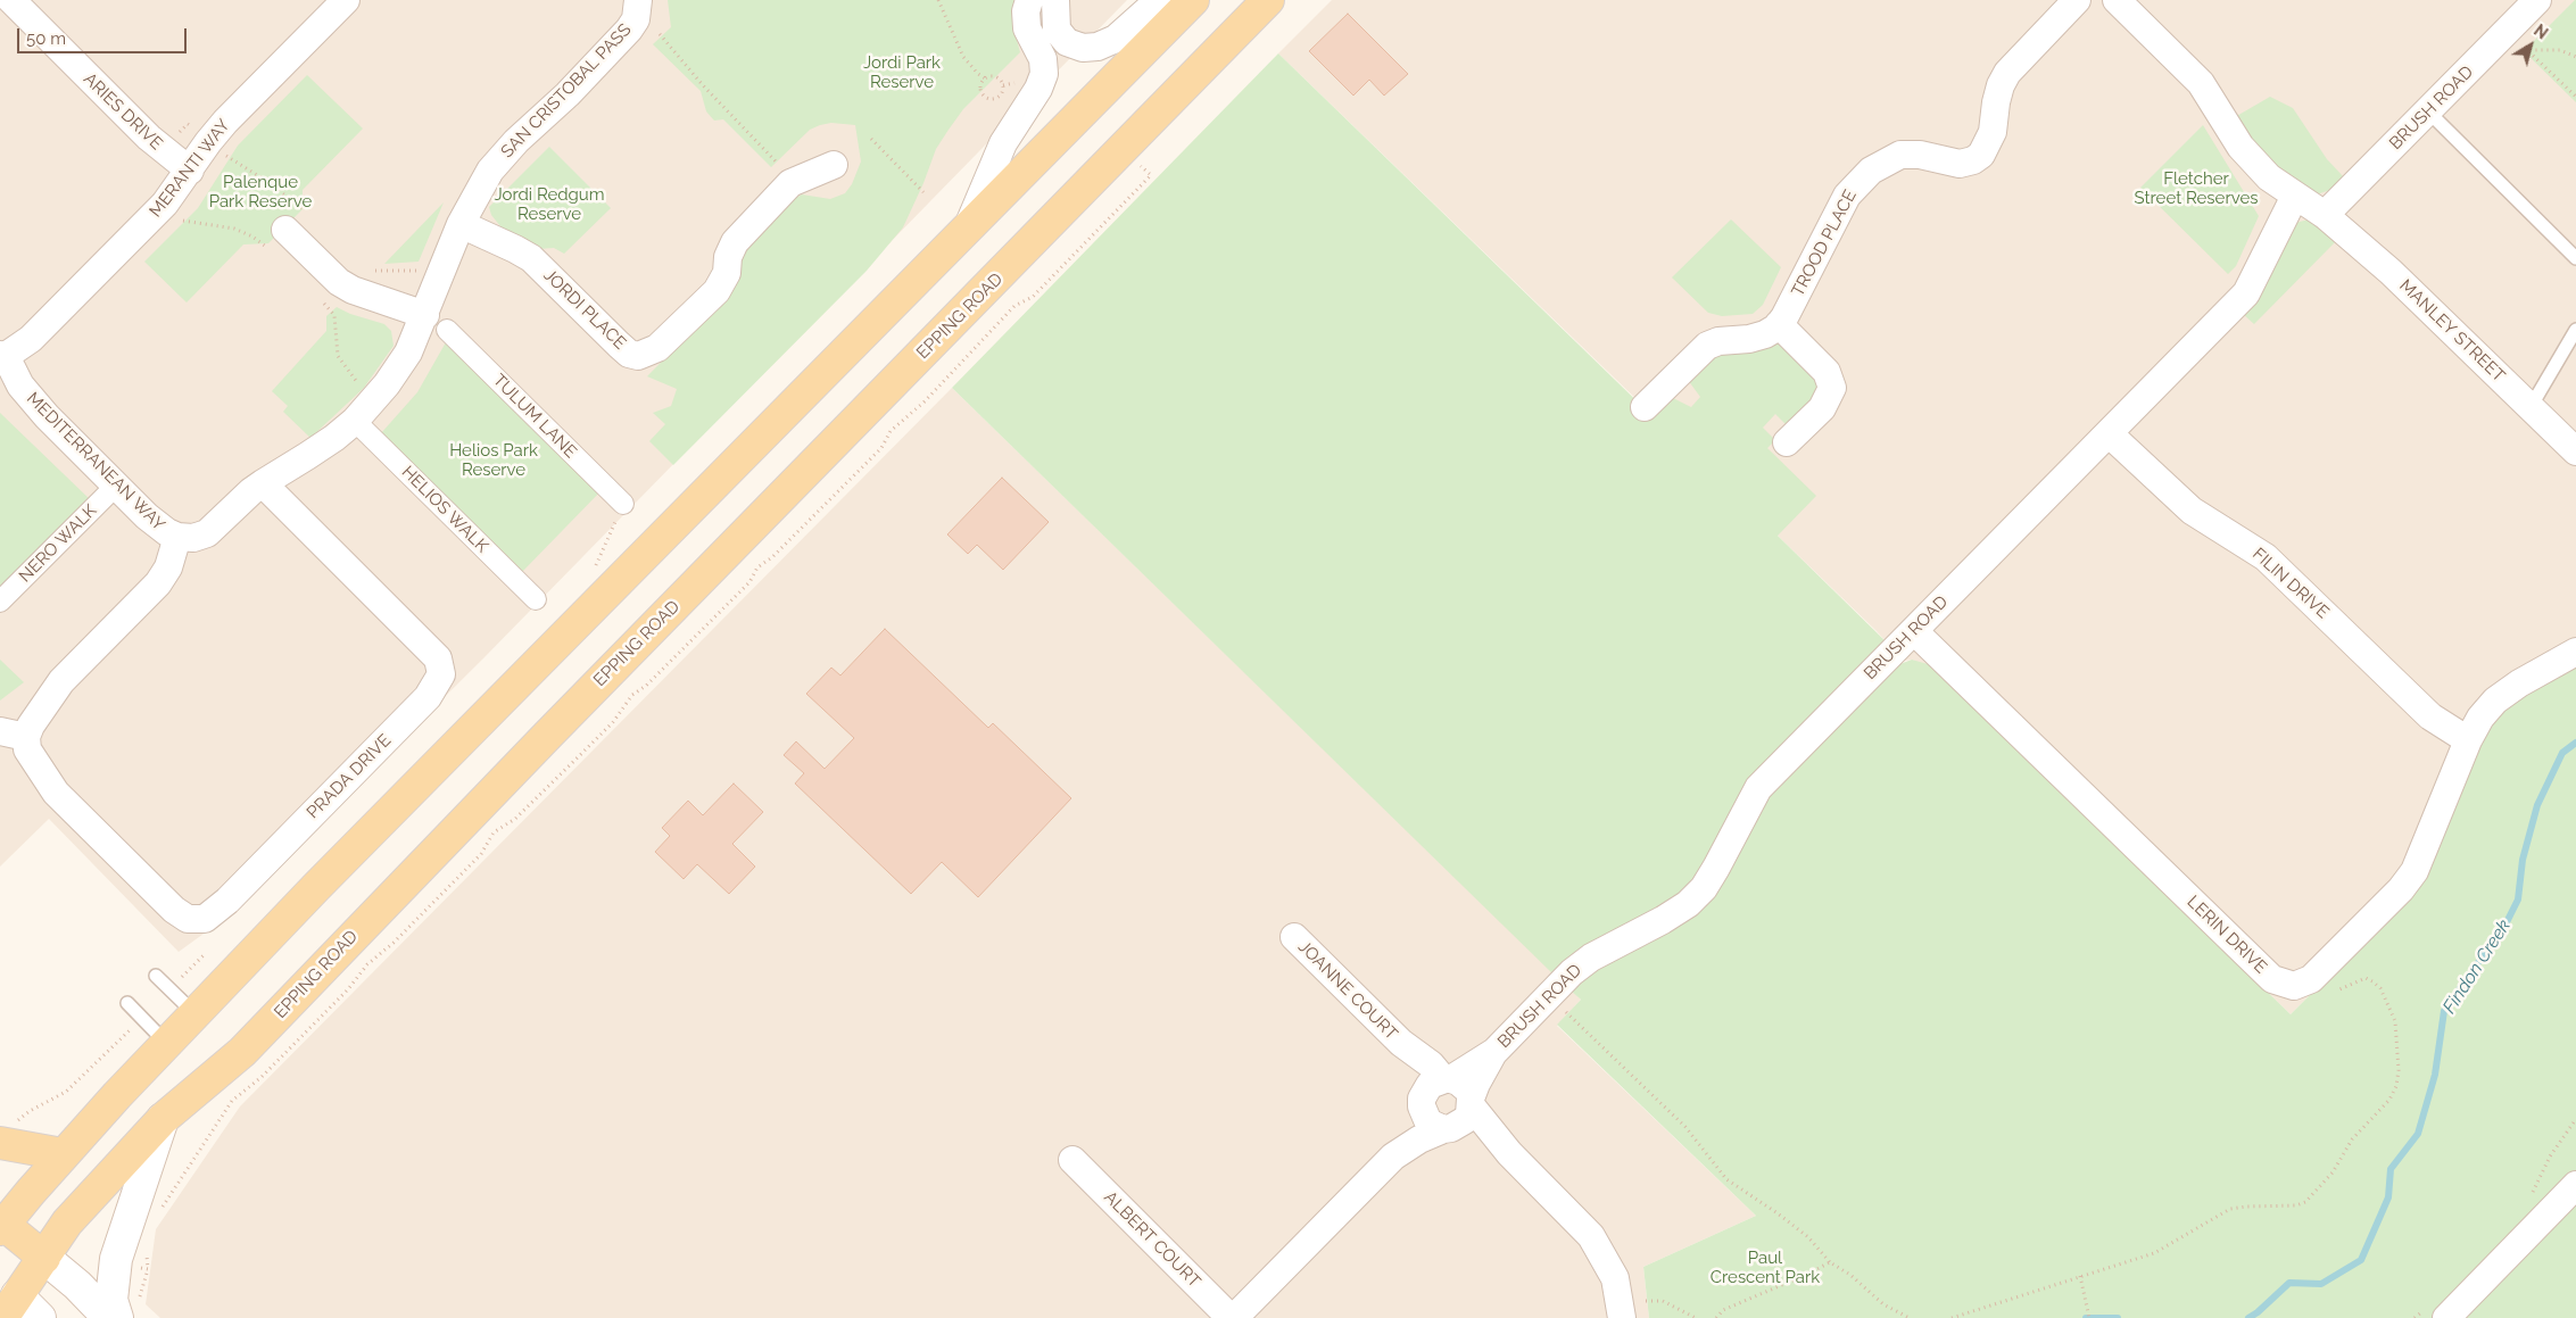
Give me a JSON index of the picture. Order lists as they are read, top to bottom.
{
  "streets": {
    "main road": ["EPPING ROAD"],
    "street": [
      "SAN CRISTOBAL PASS",
      "BRUSH ROAD",
      "ARIES DRIVE",
      "MERANTI WAY",
      "TROOD PLACE",
      "JORDI PLACE",
      "MANLEY STREET",
      "TULUM LANE",
      "MEDITERRANEAN WAY",
      "HELIOS WALK",
      "NERO WALK",
      "FILIN DRIVE",
      "PRADA DRIVE",
      "LERIN DRIVE",
      "JOANNE COURT",
      "ALBERT COURT"
    ]
  },
  "crossings": [
    ["SAN CRISTOBAL PASS", "JORDI PLACE"],
    ["SAN CRISTOBAL PASS", "TULUM LANE"],
    ["SAN CRISTOBAL PASS", "MEDITERRANEAN WAY"],
    ["SAN CRISTOBAL PASS", "HELIOS WALK"],
    ["SAN CRISTOBAL PASS", "PRADA DRIVE"],
    ["BRUSH ROAD", "MANLEY STREET"],
    ["BRUSH ROAD", "FILIN DRIVE"],
    ["BRUSH ROAD", "LERIN DRIVE"],
    ["BRUSH ROAD", "JOANNE COURT"],
    ["BRUSH ROAD", "ALBERT COURT"],
    ["ARIES DRIVE", "MERANTI WAY"],
    ["MERANTI WAY", "MEDITERRANEAN WAY"],
    ["MEDITERRANEAN WAY", "NERO WALK"]
  ],
  "water": ["Findon Creek"],
  "parks": [
    "Jordi Park Reserve",
    "Fletcher Street Reserves",
    "Palenque Park Reserve",
    "Jordi Redgum Reserve",
    "Helios Park Reserve",
    "Paul Crescent Park"
  ],
  "scale_bar": "50 m",
  "north": "top right"
}
